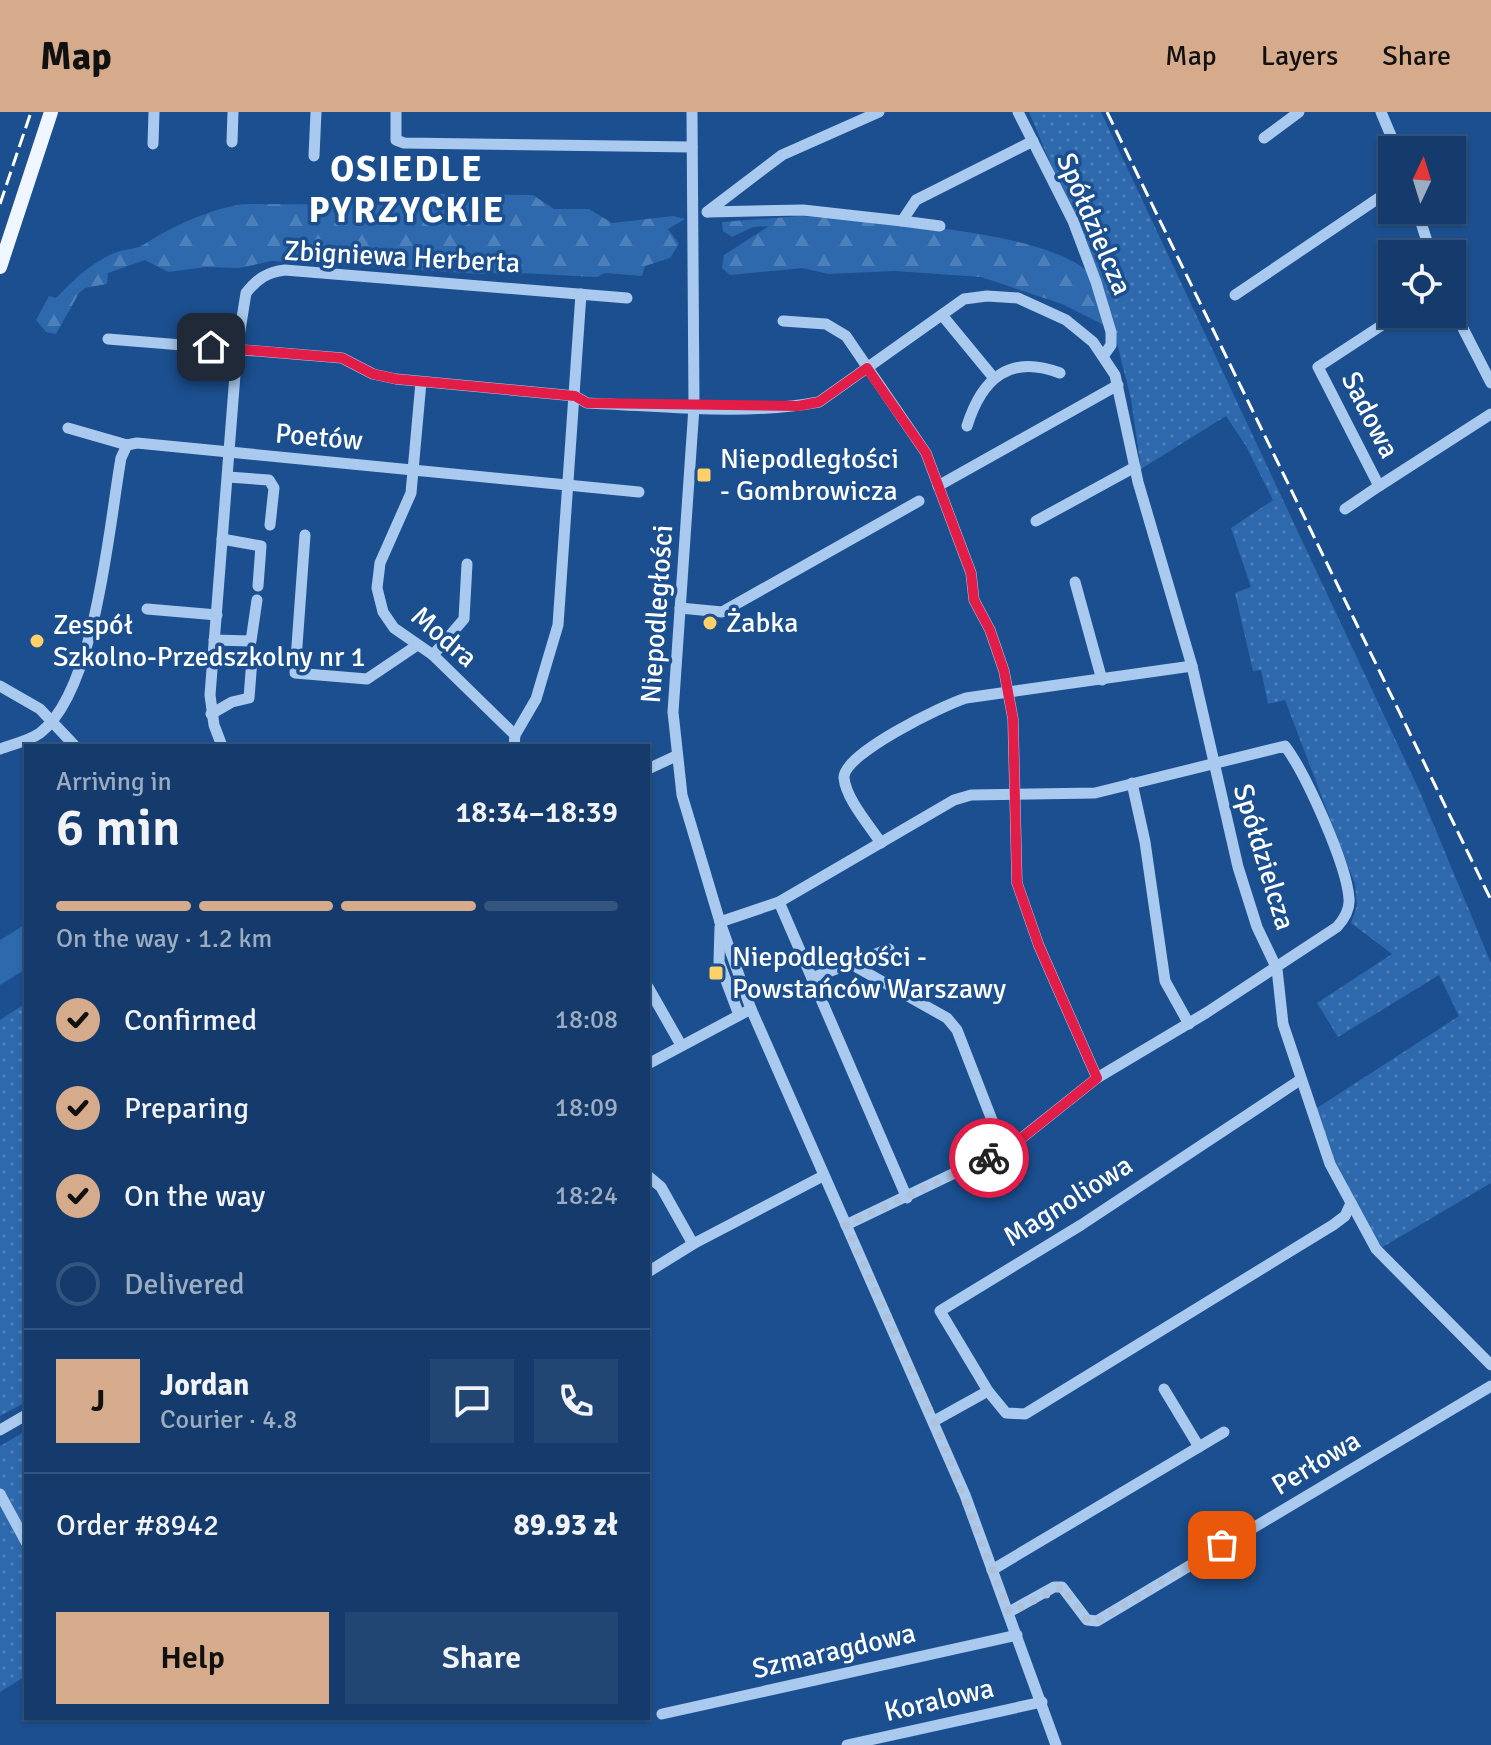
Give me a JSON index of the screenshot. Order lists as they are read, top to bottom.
{
  "streets": {
    "street": [
      "Spółdzielcza",
      "Zbigniewa Herberta",
      "Sadowa",
      "Poetów",
      "Niepodległości",
      "Modra",
      "Magnoliowa",
      "Perłowa",
      "Szmaragdowa",
      "Koralowa"
    ]
  },
  "crossings": [
    ["Spółdzielcza", "Magnoliowa"],
    ["Zbigniewa Herberta", "Poetów"],
    ["Poetów", "Modra"],
    ["Niepodległości", "Perłowa"],
    ["Niepodległości", "Szmaragdowa"],
    ["Niepodległości", "Koralowa"]
  ],
  "districts": ["OSIEDLE PYRZYCKIE"],
  "places": {
    "transit": ["Niepodległości - Gombrowicza", "Niepodległości - Powstańców Warszawy"],
    "other": ["Żabka", "Zespół Szkolno-Przedszkolny nr 1"]
  },
  "north": "top",
  "page": {
    "header": "Map",
    "nav": ["Map", "Layers", "Share"],
    "heading": ["6 min", "Arriving in", "18:34–18:39"],
    "panel": [
      "Jordan",
      "Courier · 4.8",
      "Order #8942",
      "89.93 zł"
    ],
    "bar": "On the way · 1.2 km",
    "list": [
      ["Confirmed", "18:08"],
      ["Preparing", "18:09"],
      ["On the way", "18:24"],
      "Delivered"
    ],
    "round": "J",
    "buttons": ["Help", "Share"]
  }
}
